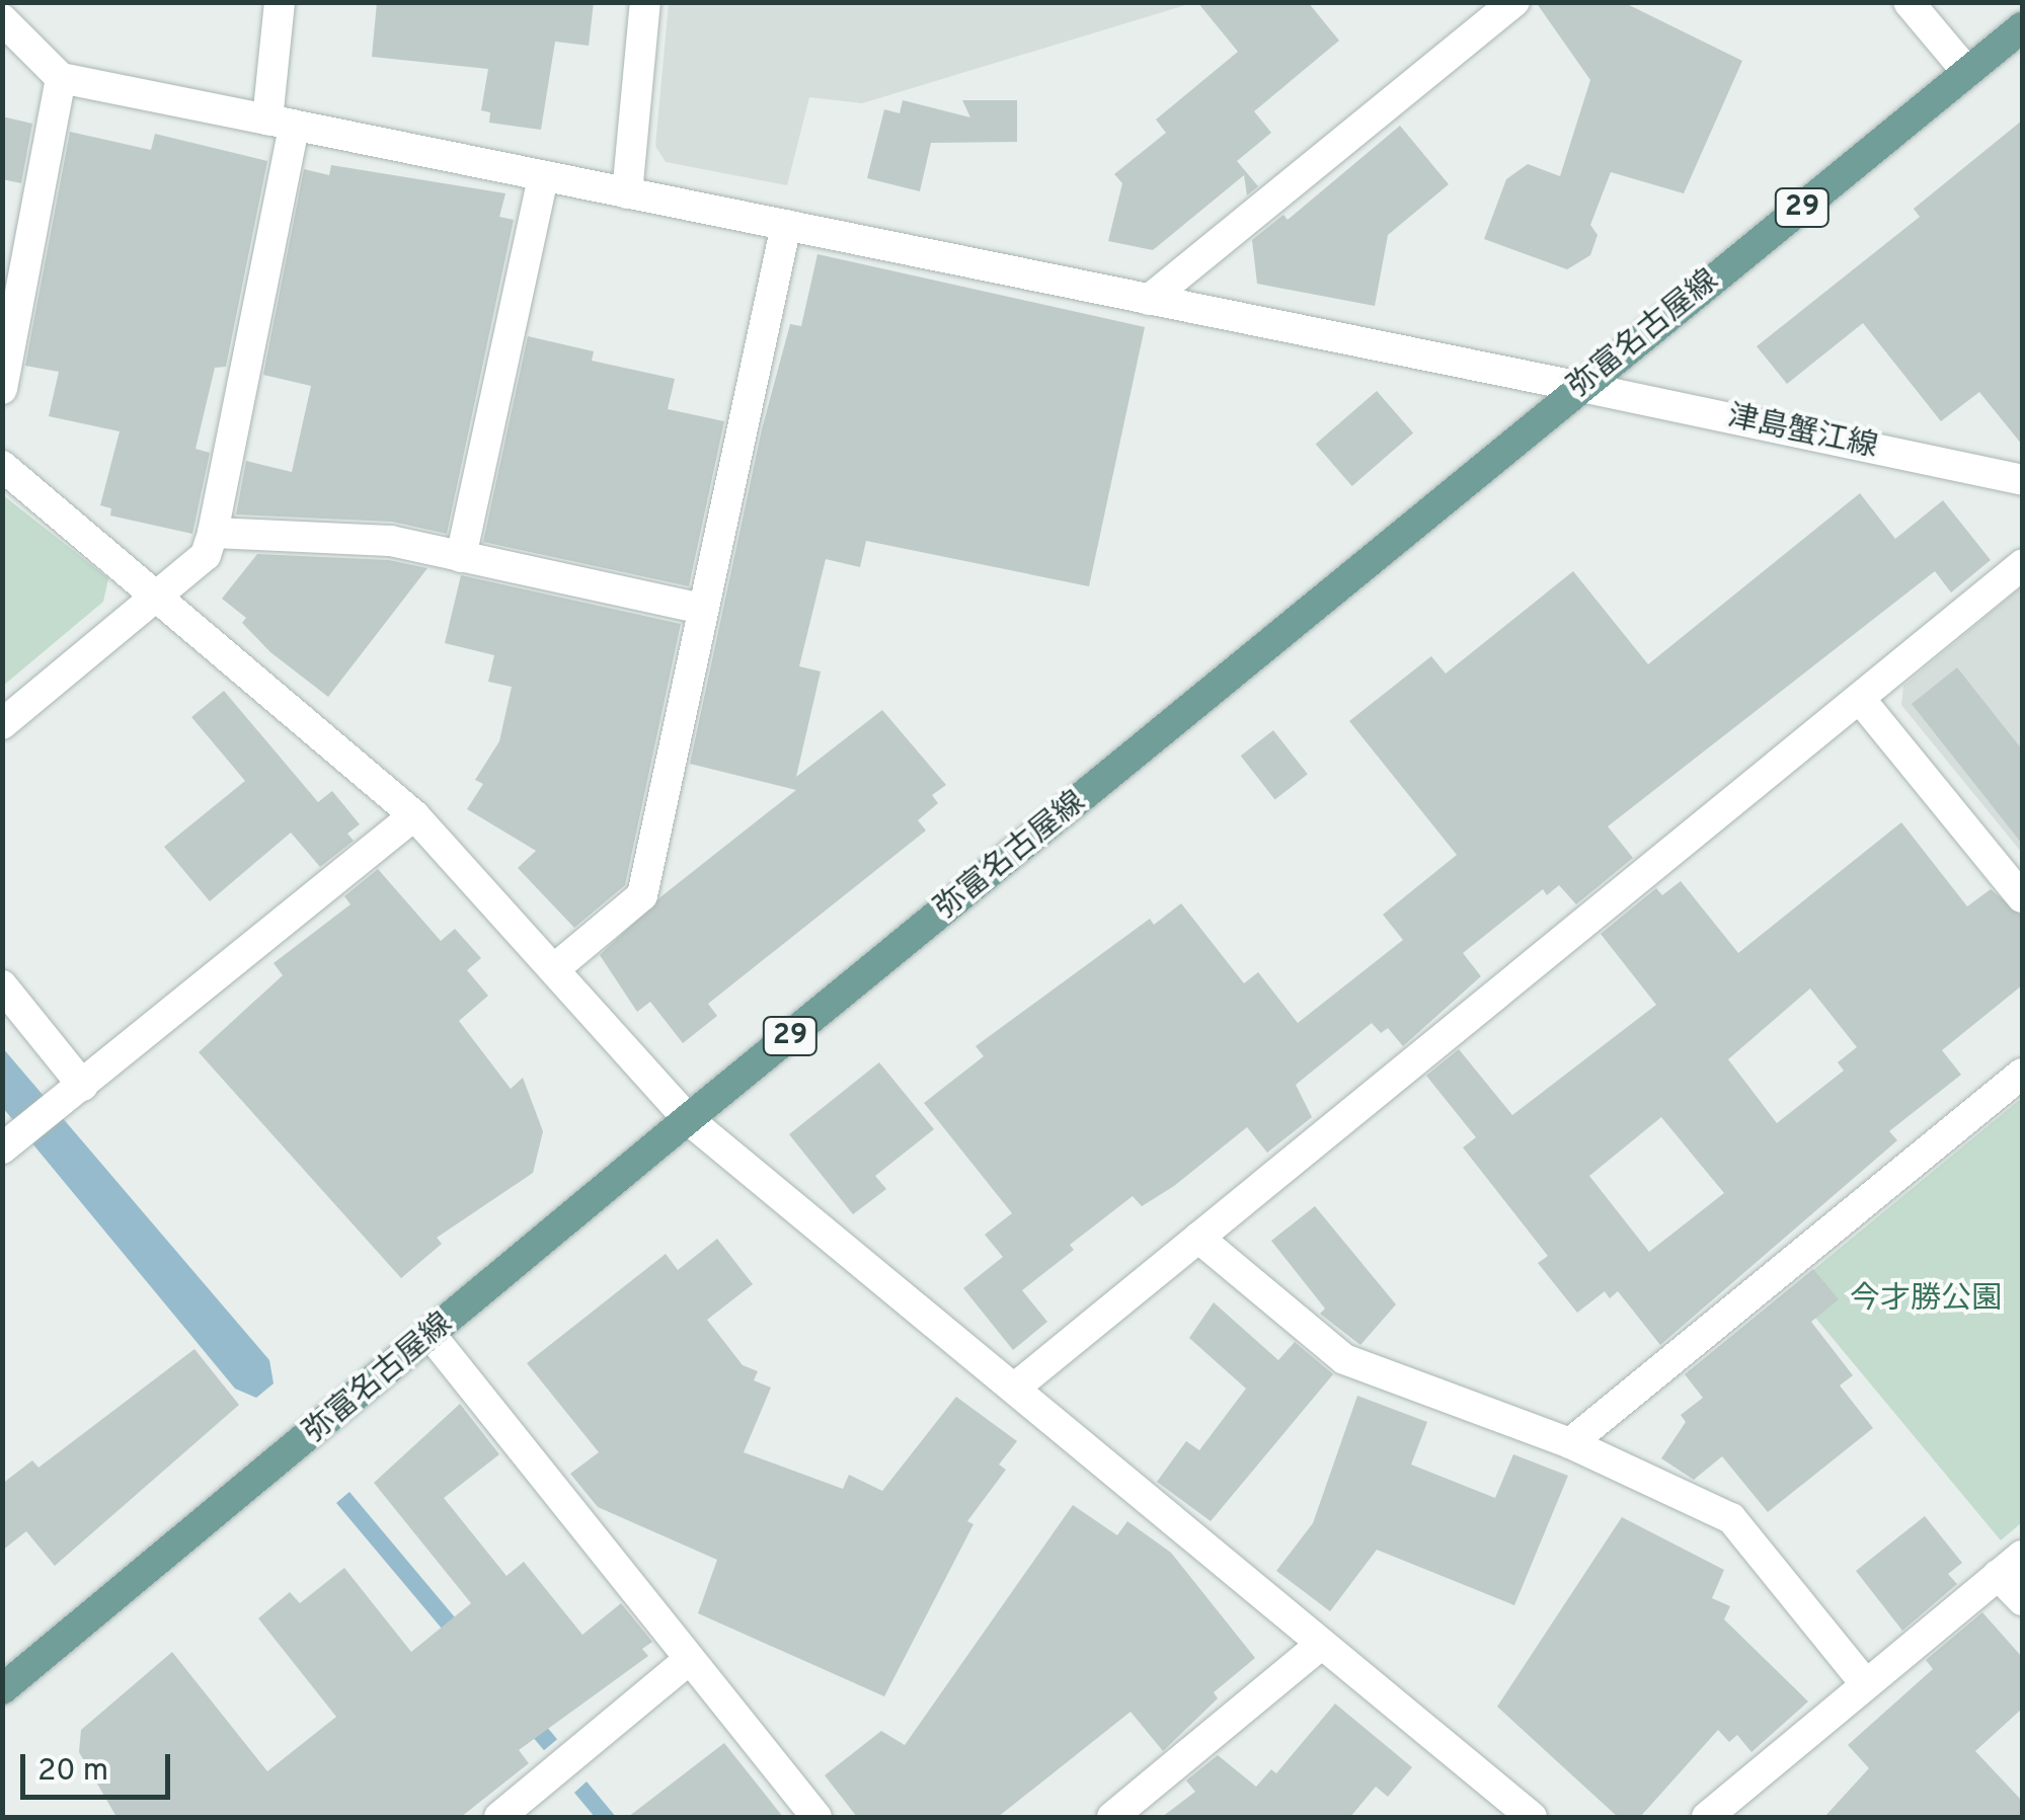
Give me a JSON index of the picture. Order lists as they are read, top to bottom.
{
  "streets": {
    "main road": ["29", "弥富名古屋線"],
    "street": ["津島蟹江線"]
  },
  "crossings": [
    ["弥富名古屋線", "津島蟹江線"]
  ],
  "parks": ["今才勝公園"],
  "scale_bar": "20 m"
}
